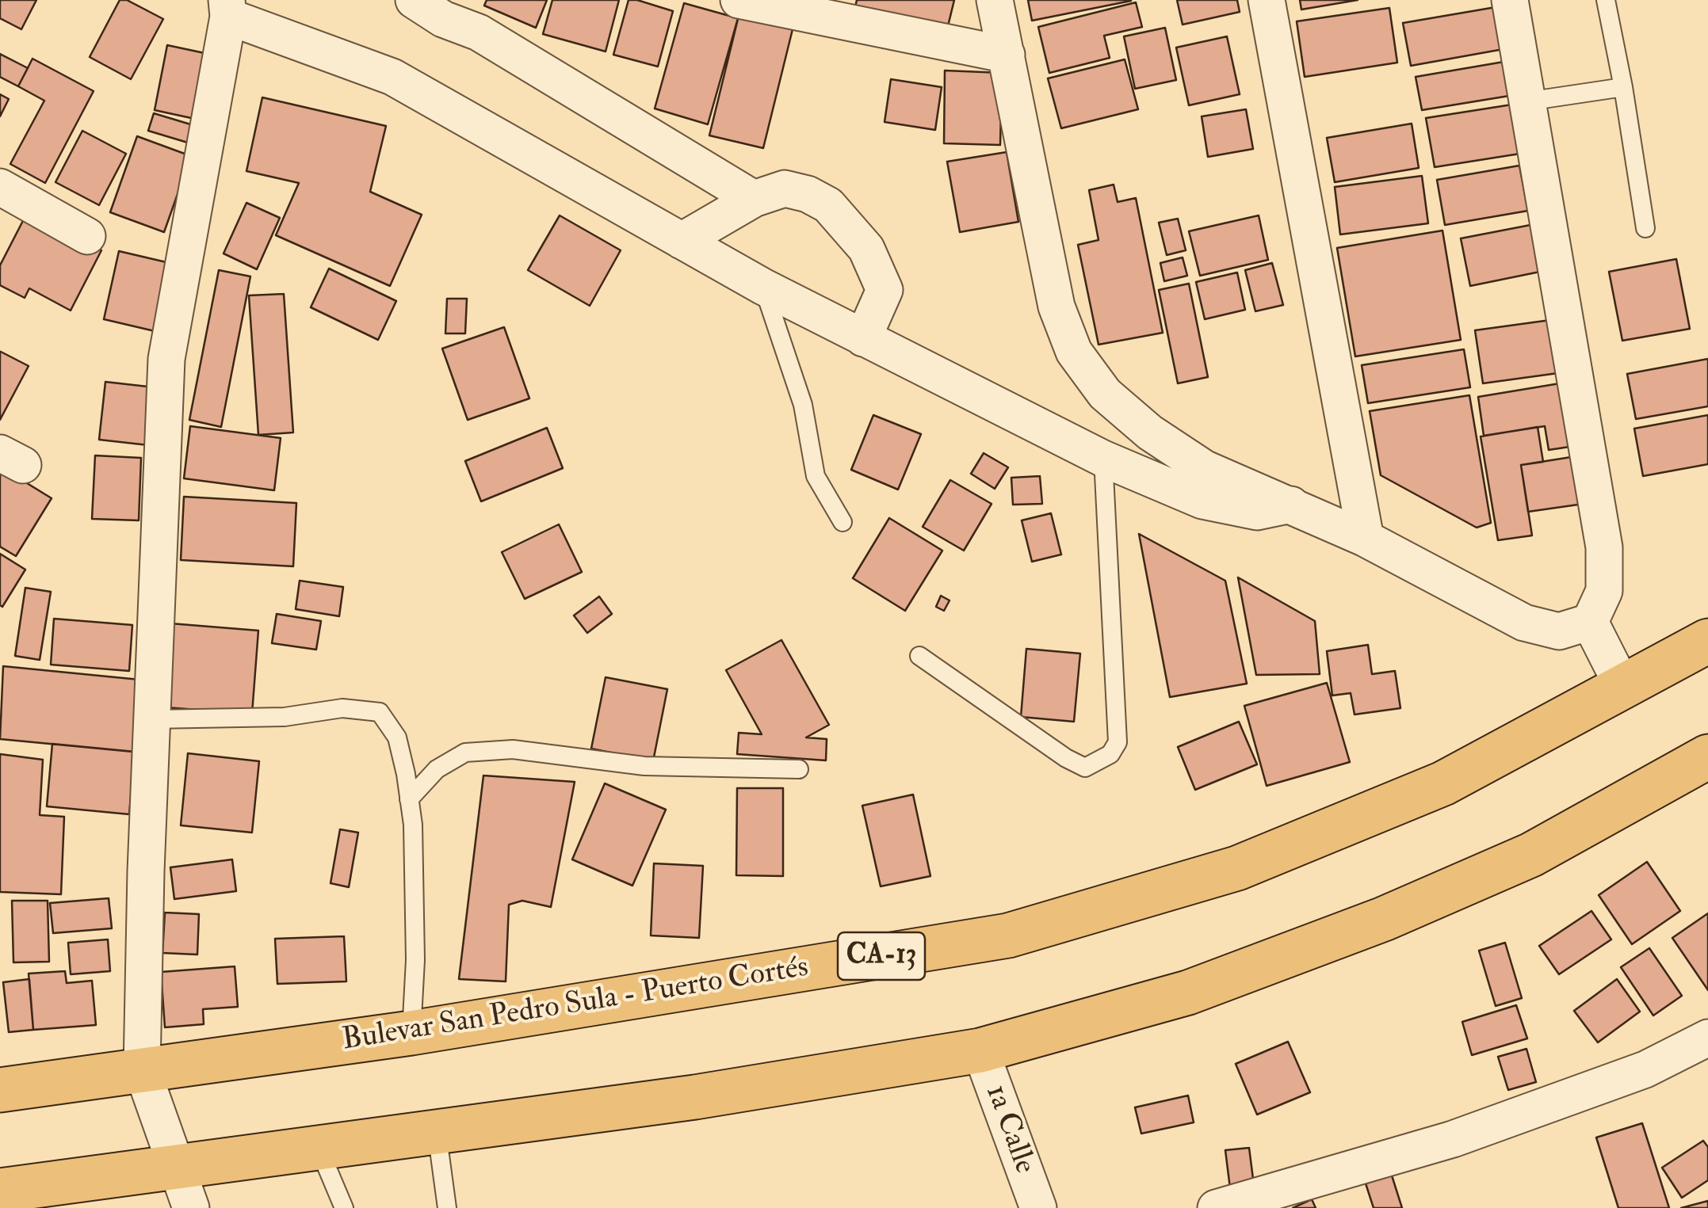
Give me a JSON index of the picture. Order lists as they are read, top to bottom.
{
  "streets": {
    "highway": ["CA-13", "Bulevar San Pedro Sula - Puerto Cortés"],
    "street": ["1a Calle"]
  }
}
